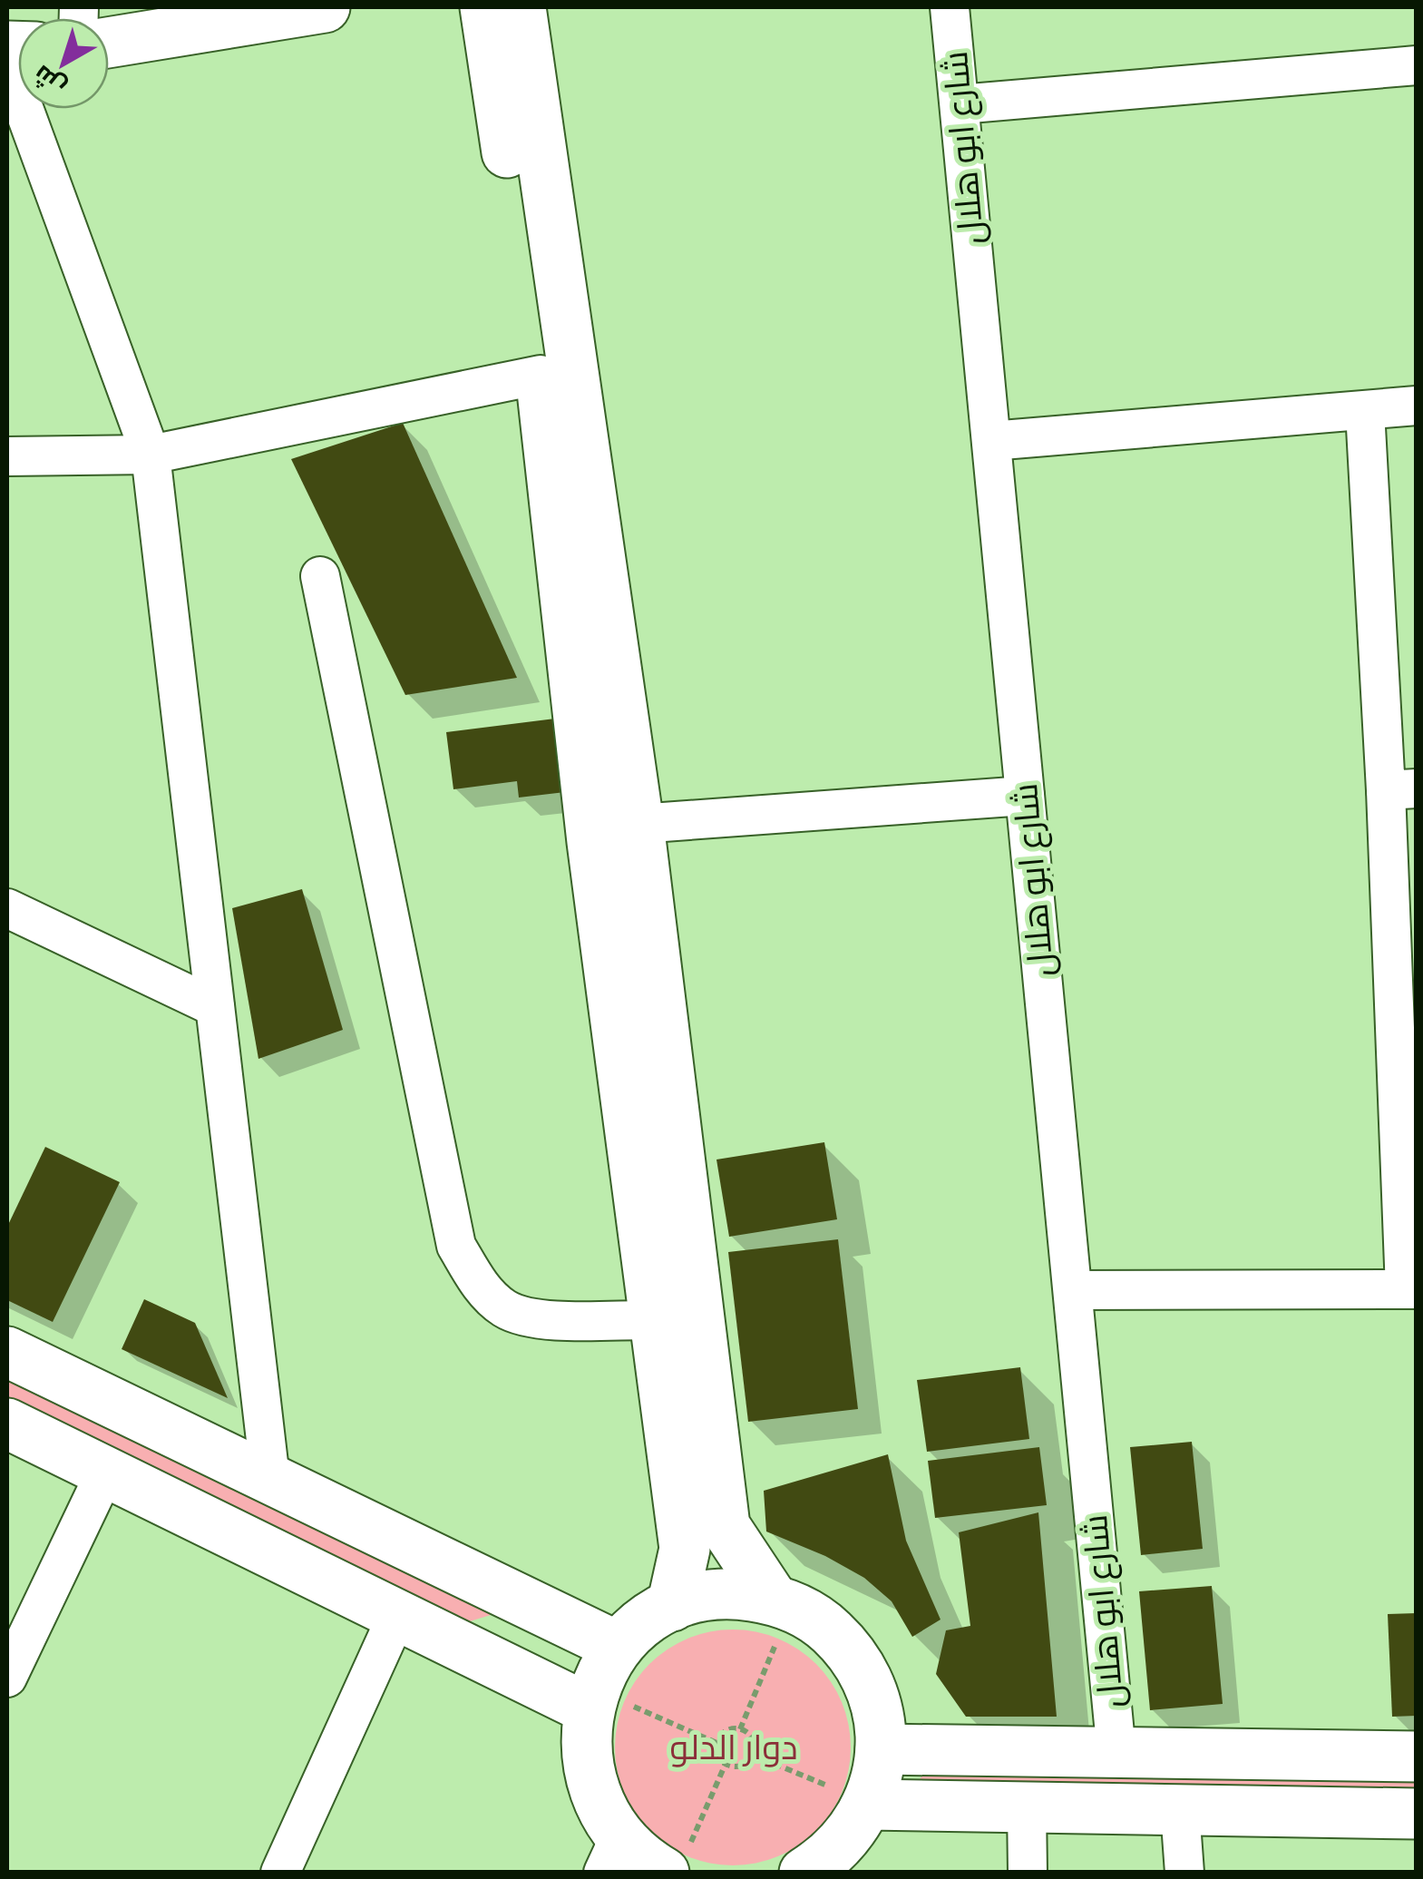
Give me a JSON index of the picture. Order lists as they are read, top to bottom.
{
  "streets": {
    "street": ["شارع ابو هلال"]
  },
  "parks": ["دوار الدلو"],
  "north": "bottom left"
}
